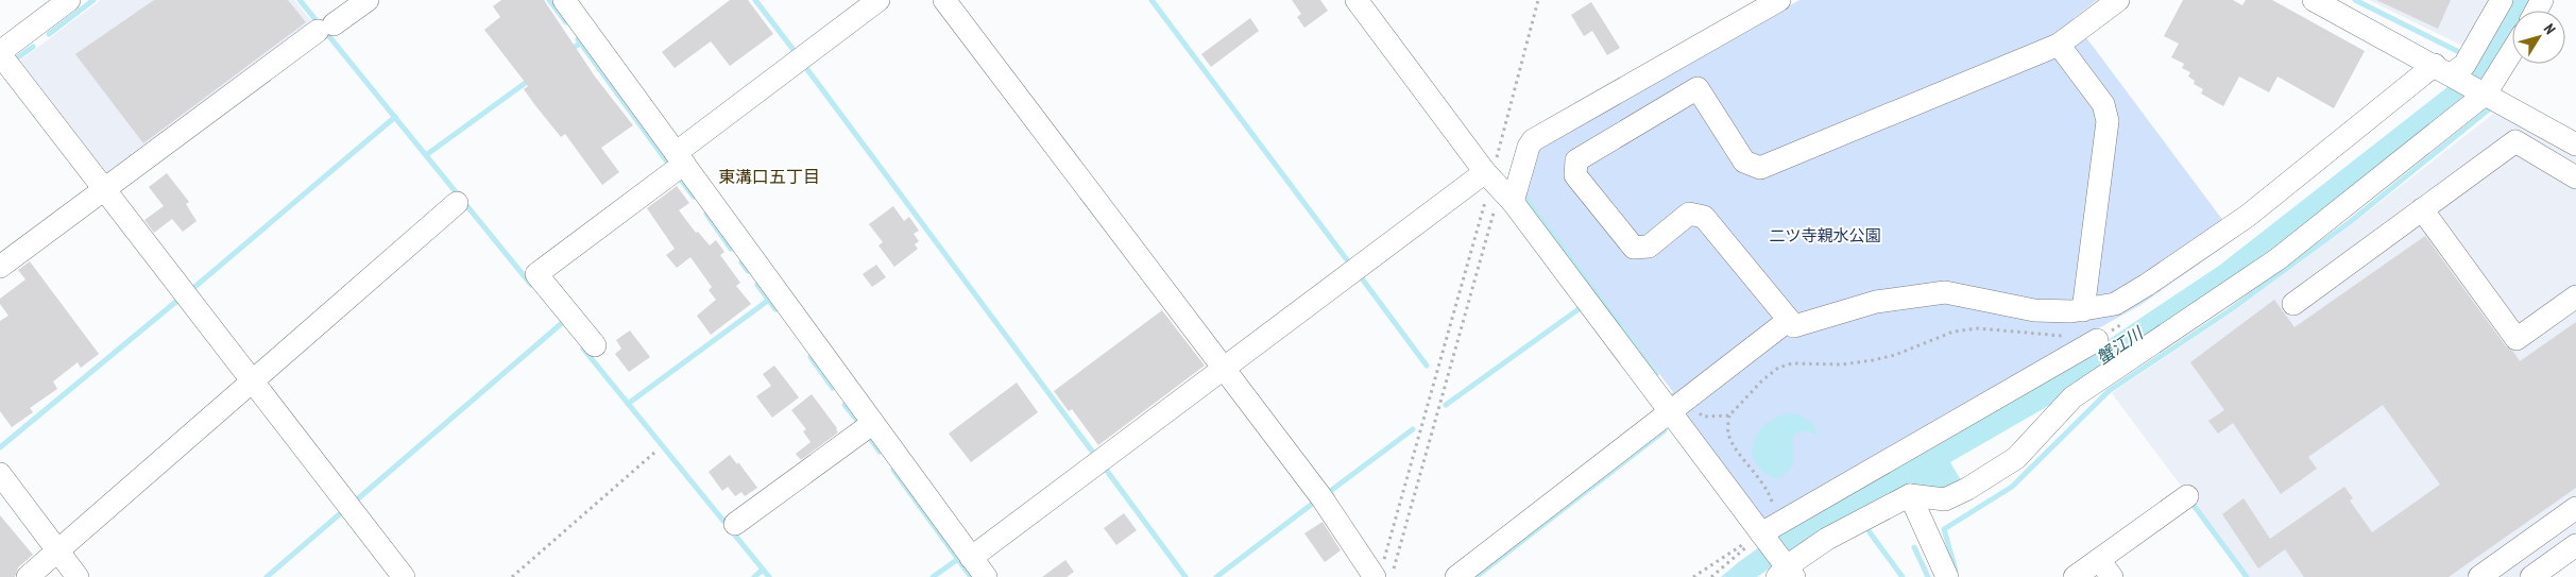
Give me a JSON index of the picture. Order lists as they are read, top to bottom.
{
  "districts": ["東溝口五丁目"],
  "water": ["蟹江川"],
  "parks": ["二ツ寺親水公園"],
  "north": "top right"
}
